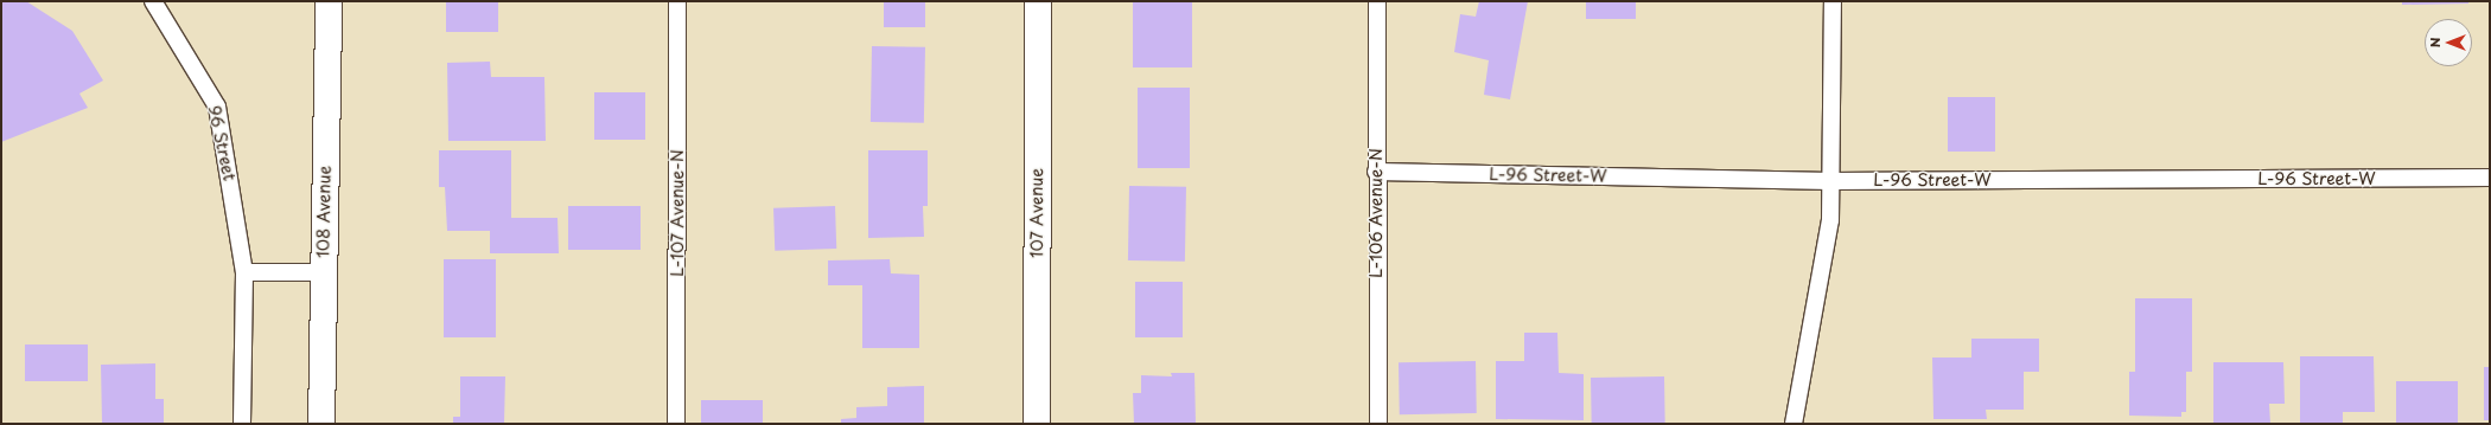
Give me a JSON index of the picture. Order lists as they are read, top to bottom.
{
  "streets": {
    "street": ["108 Avenue", "107 Avenue"],
    "lane": [
      "96 Street",
      "L-96 Street-W",
      "L-107 Avenue-N",
      "L-106 Avenue-N"
    ]
  },
  "crossings": [
    ["L-96 Street-W", "L-106 Avenue-N"]
  ],
  "north": "left"
}
